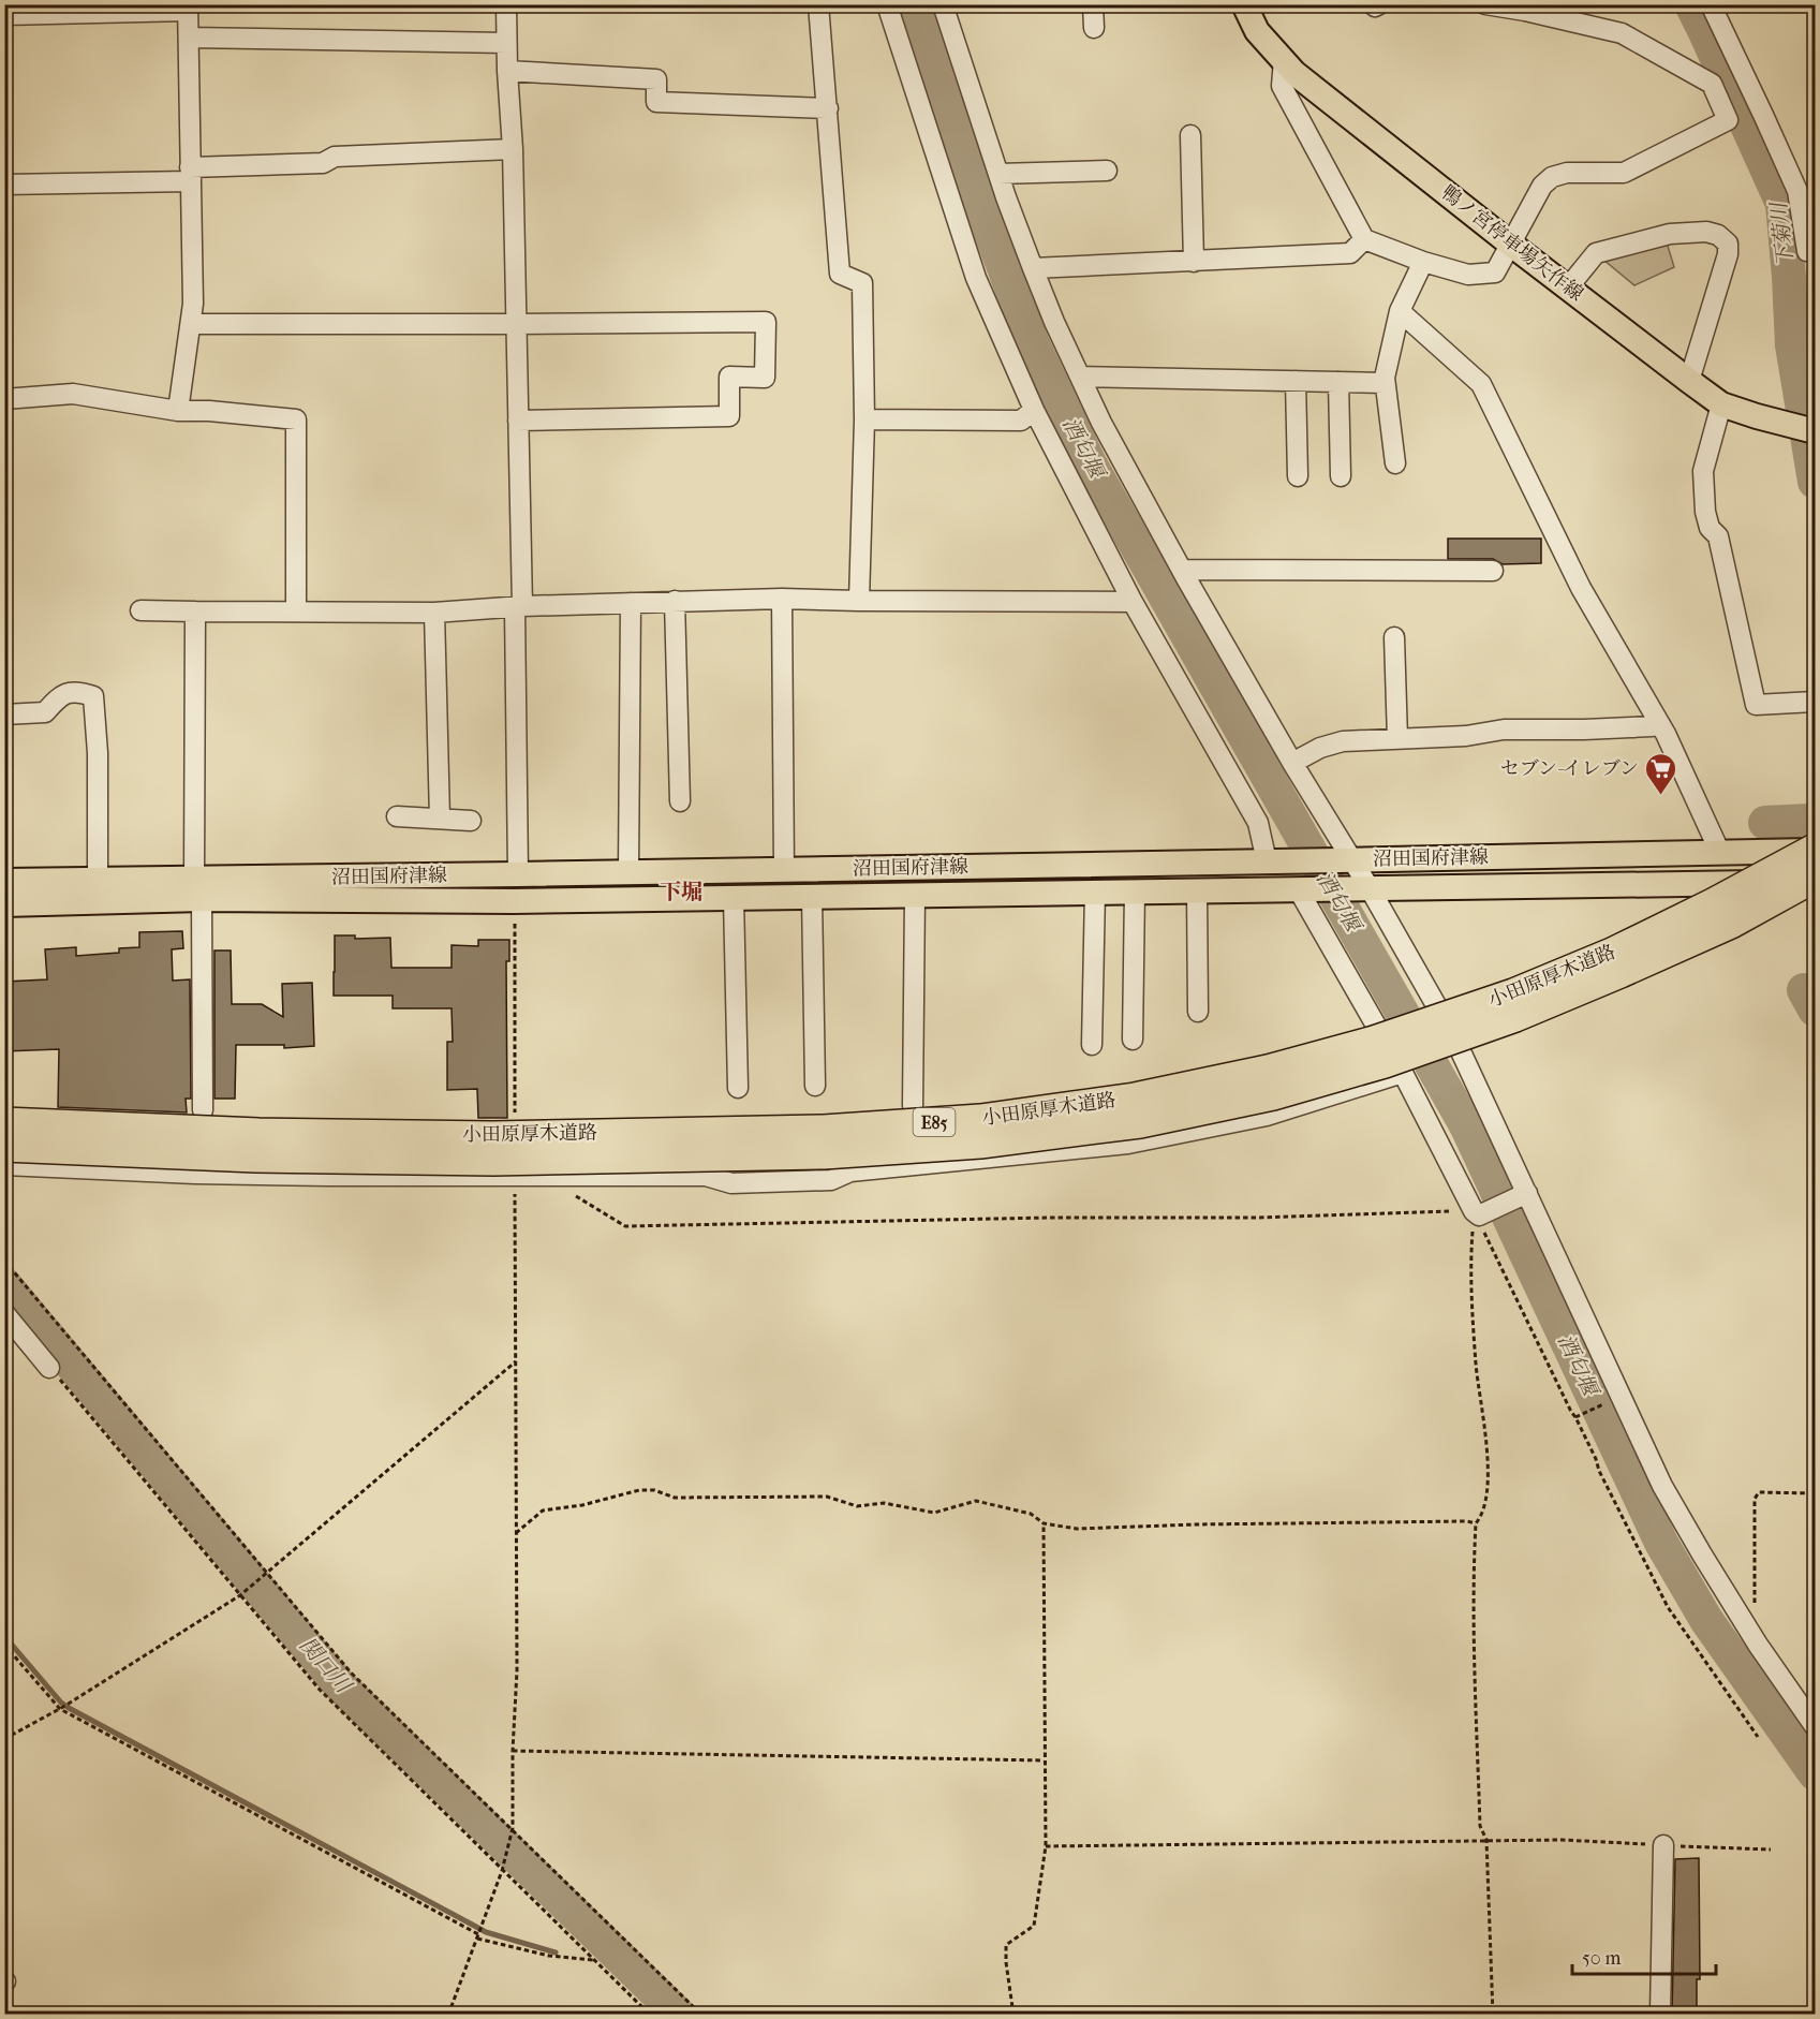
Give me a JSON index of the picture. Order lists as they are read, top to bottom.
{
  "streets": {
    "highway": ["小田原厚木道路", "E85"],
    "main road": ["鴨ノ宮停車場矢作線", "沼田国府津線"]
  },
  "crossings": [
    ["沼田国府津線", "小田原厚木道路"]
  ],
  "districts": ["下堀"],
  "water": ["下菊川", "酒匂堰", "関口川"],
  "places": {
    "supermarket": ["セブン-イレブン"]
  },
  "scale_bar": "50 m"
}
